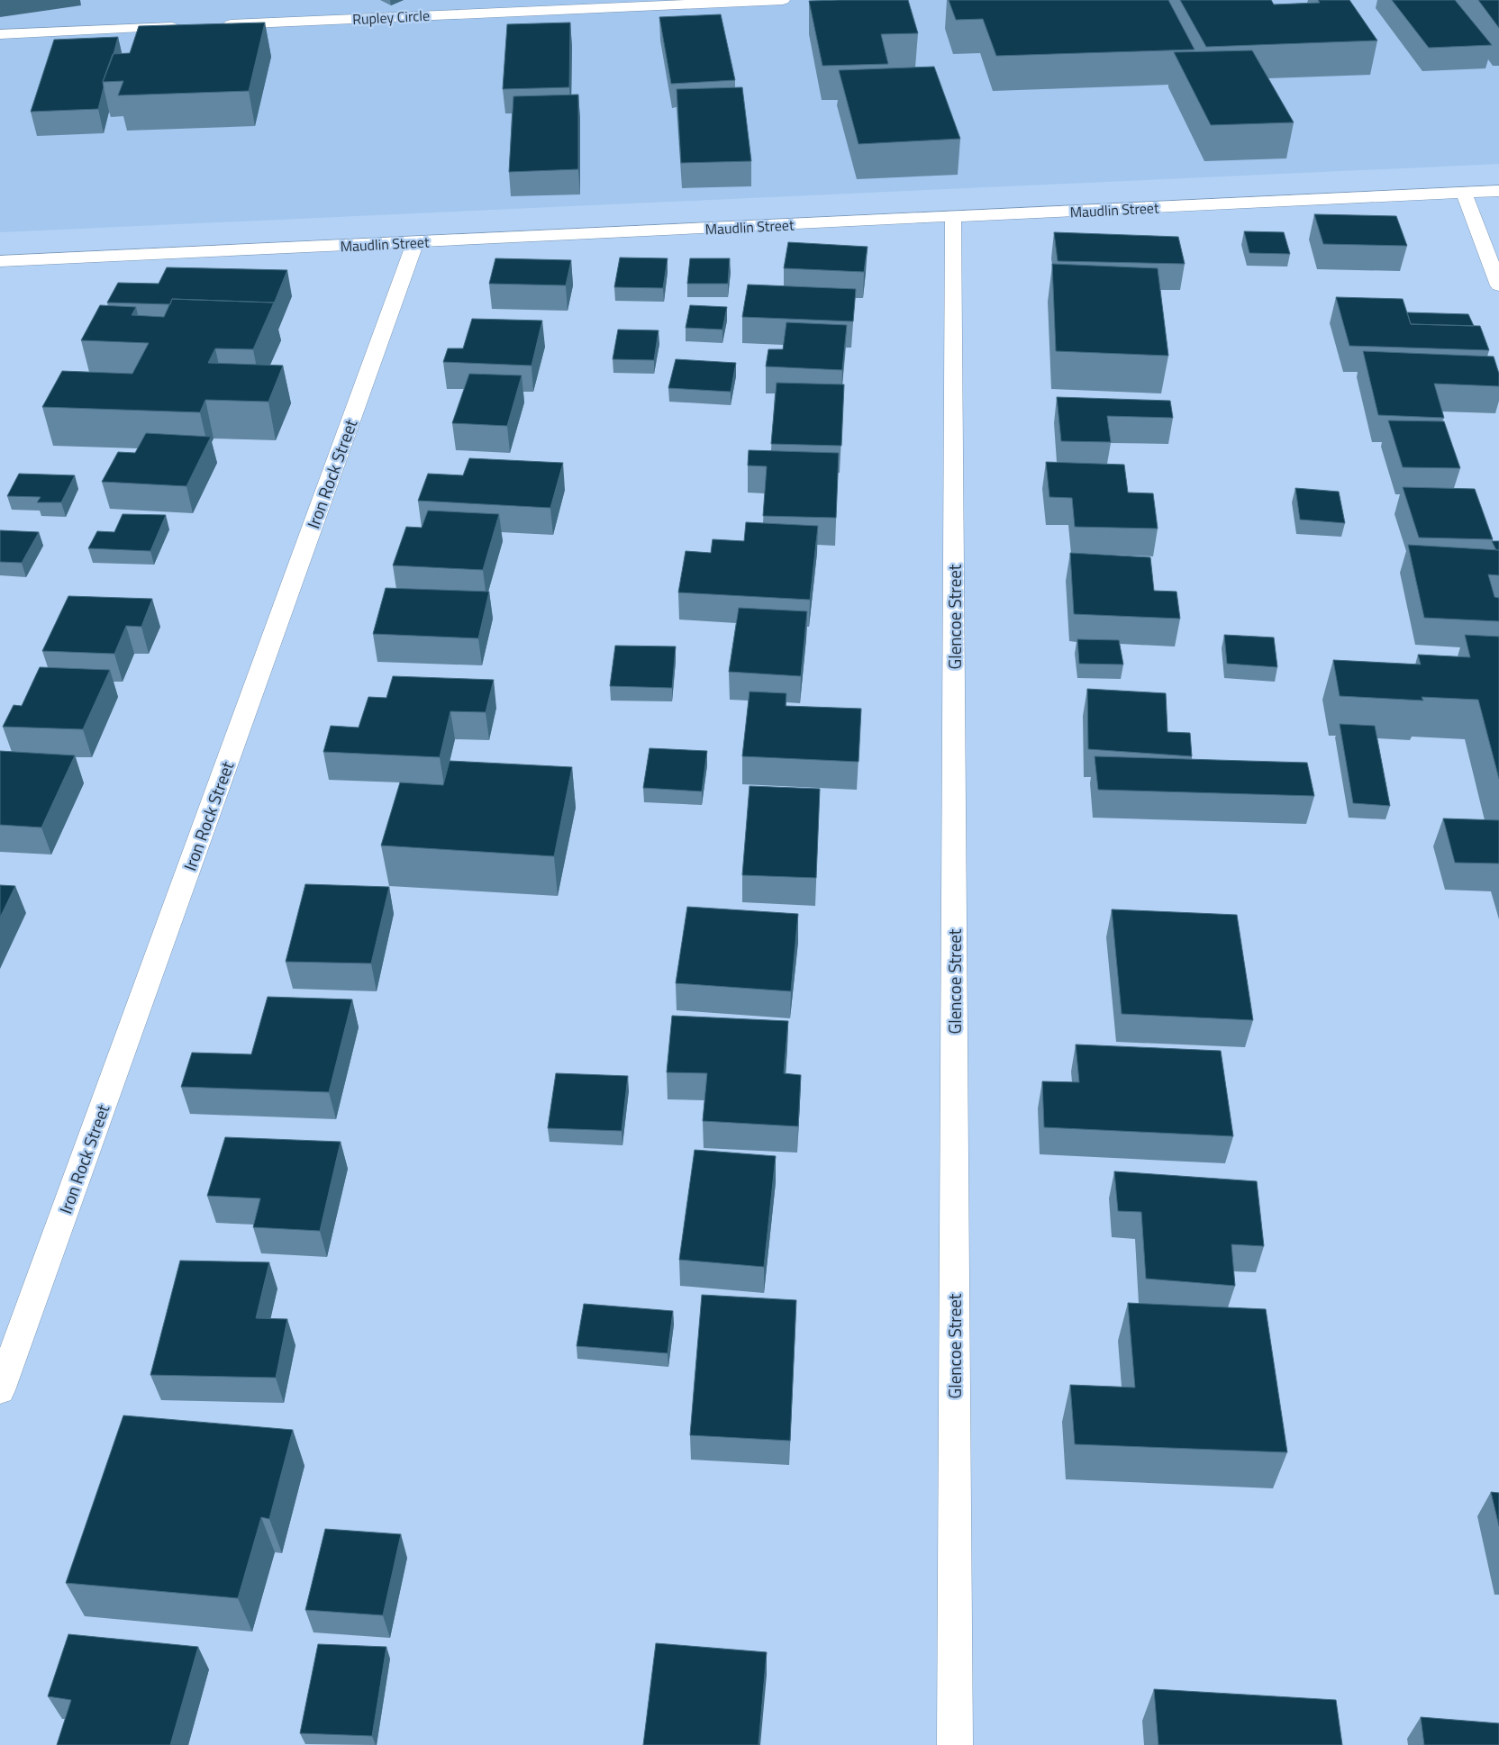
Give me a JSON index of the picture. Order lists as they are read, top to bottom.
{
  "streets": {
    "street": [
      "Rupley Circle",
      "Maudlin Street",
      "Iron Rock Street",
      "Glencoe Street"
    ]
  },
  "crossings": [
    ["Maudlin Street", "Iron Rock Street"],
    ["Maudlin Street", "Glencoe Street"]
  ]
}
